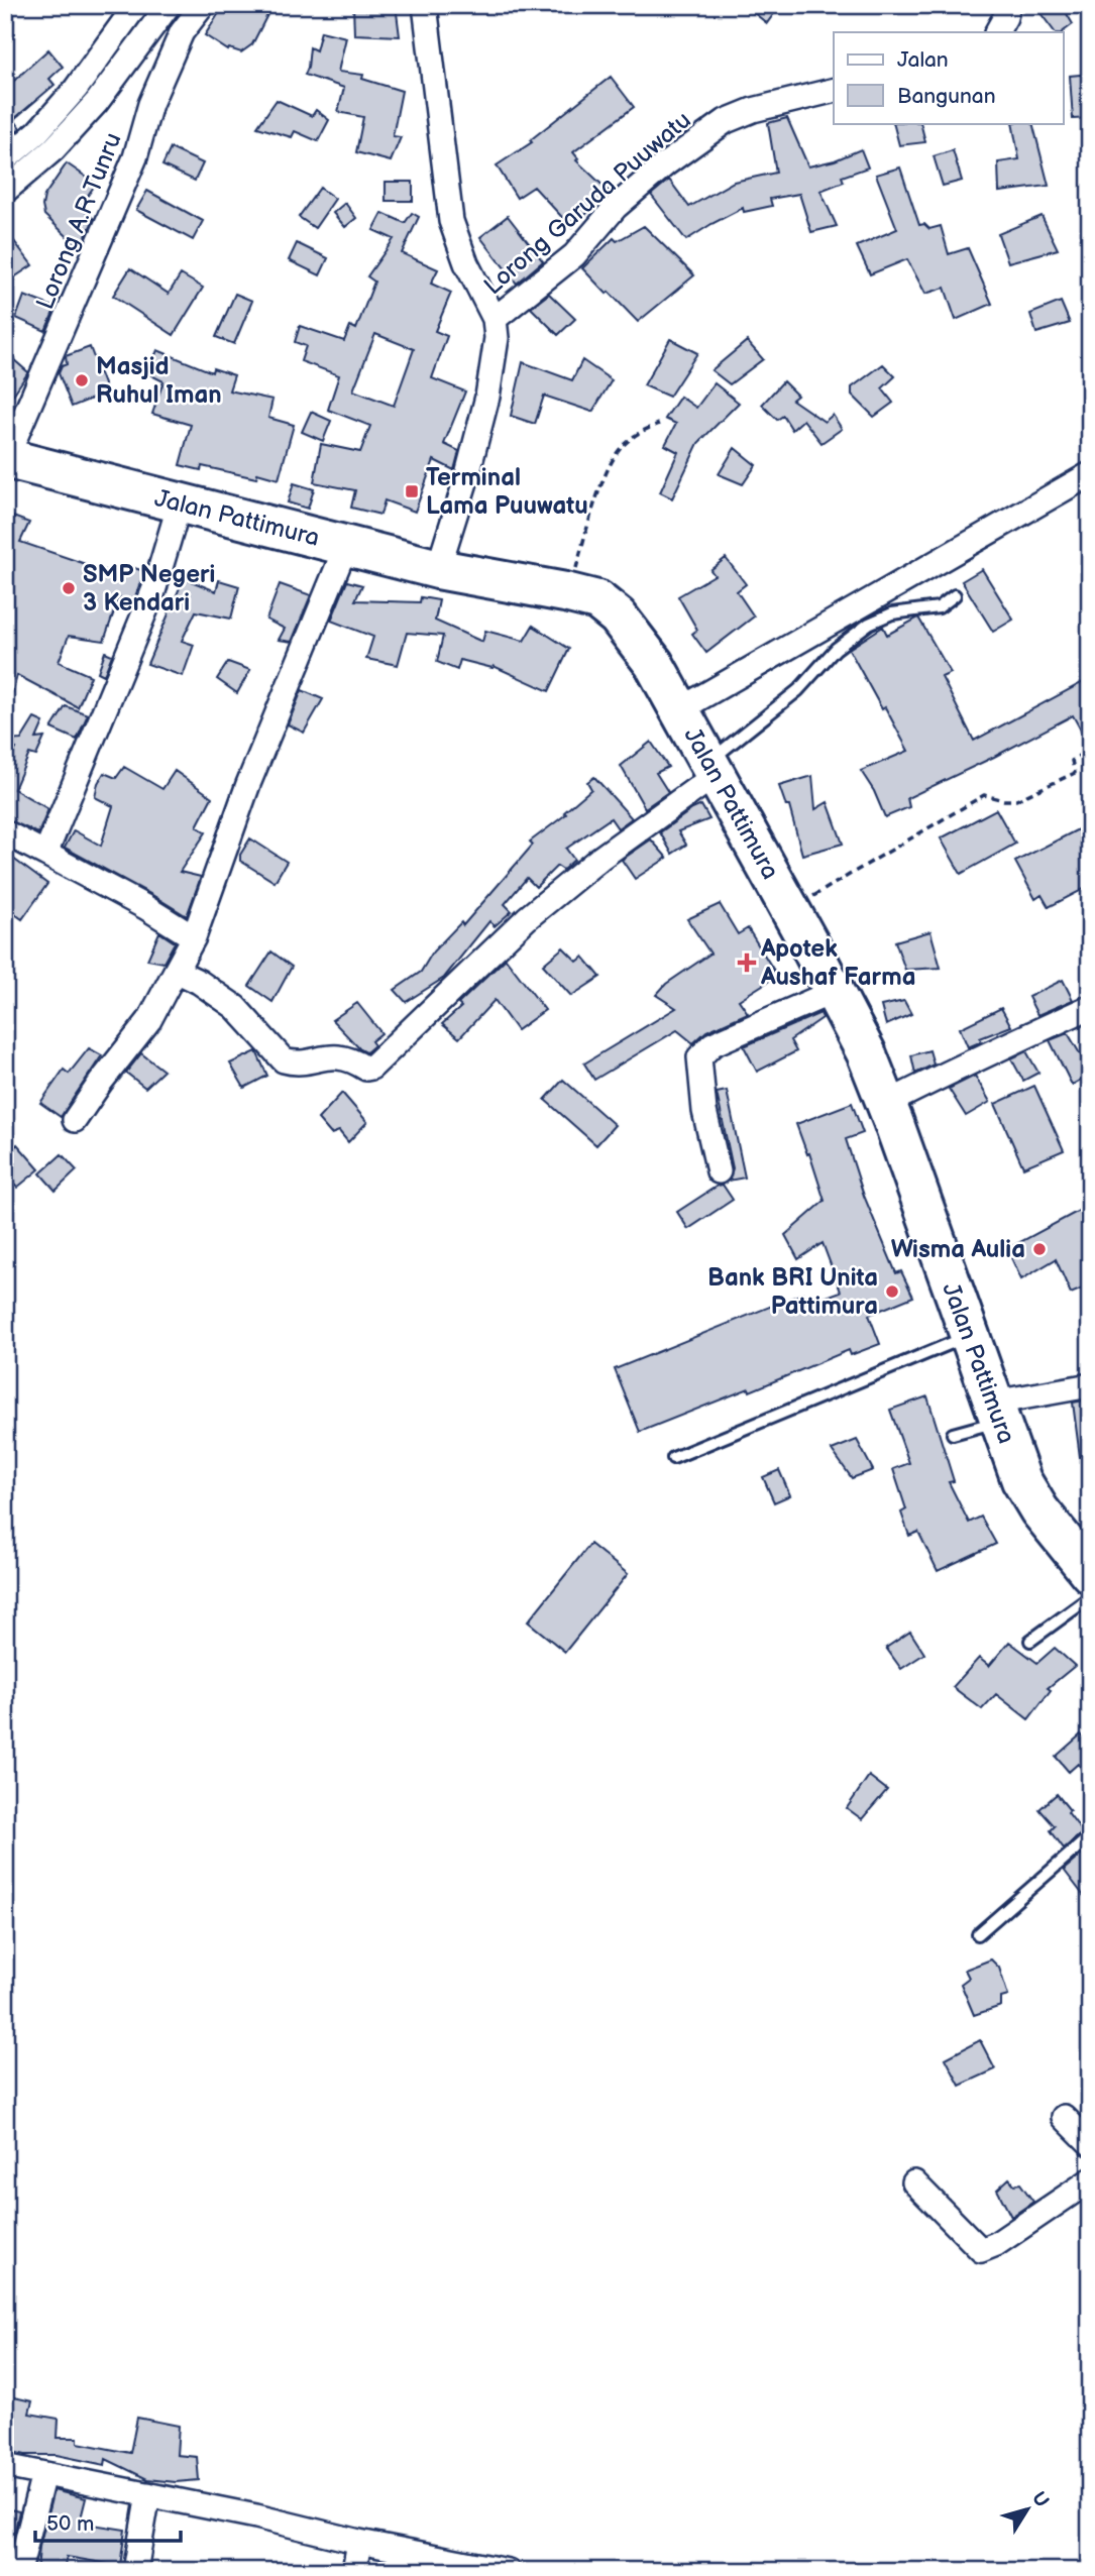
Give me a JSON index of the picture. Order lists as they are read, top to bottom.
{
  "streets": {
    "highway": ["Jalan Pattimura"],
    "street": ["Lorong Garuda Puuwatu", "Lorong A.R Tunru"]
  },
  "crossings": [
    ["Lorong A.R Tunru", "Jalan Pattimura"]
  ],
  "places": {
    "other": [
      "Masjid Ruhul Iman",
      "SMP Negeri 3 Kendari",
      "Wisma Aulia",
      "Bank BRI Unita Pattimura"
    ],
    "transit": ["Terminal Lama Puuwatu"],
    "health": ["Apotek Aushaf Farma"]
  },
  "legend": ["Jalan", "Bangunan"],
  "scale_bar": "50 m",
  "north": "top right"
}
